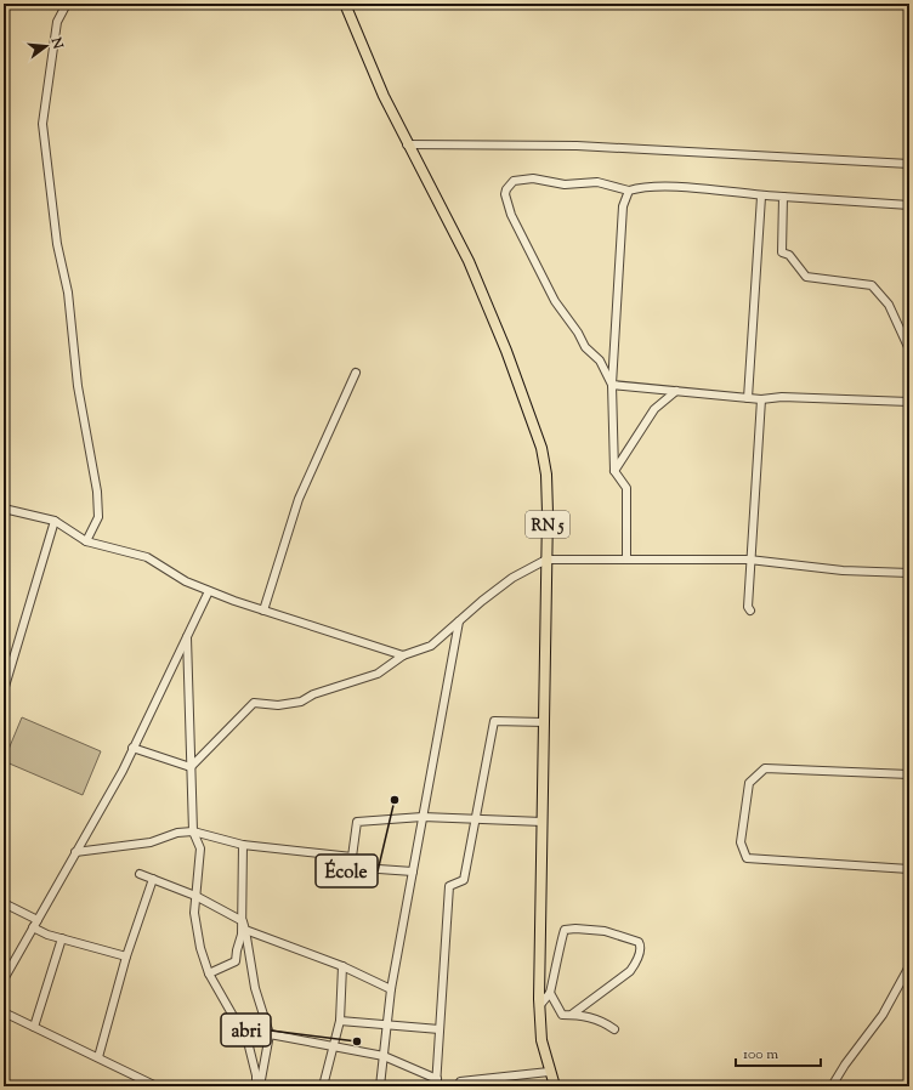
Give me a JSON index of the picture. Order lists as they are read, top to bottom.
{
  "streets": {
    "main road": ["RN 5"]
  },
  "places": ["École", "abri"],
  "scale_bar": "100 m",
  "north": "right"
}
